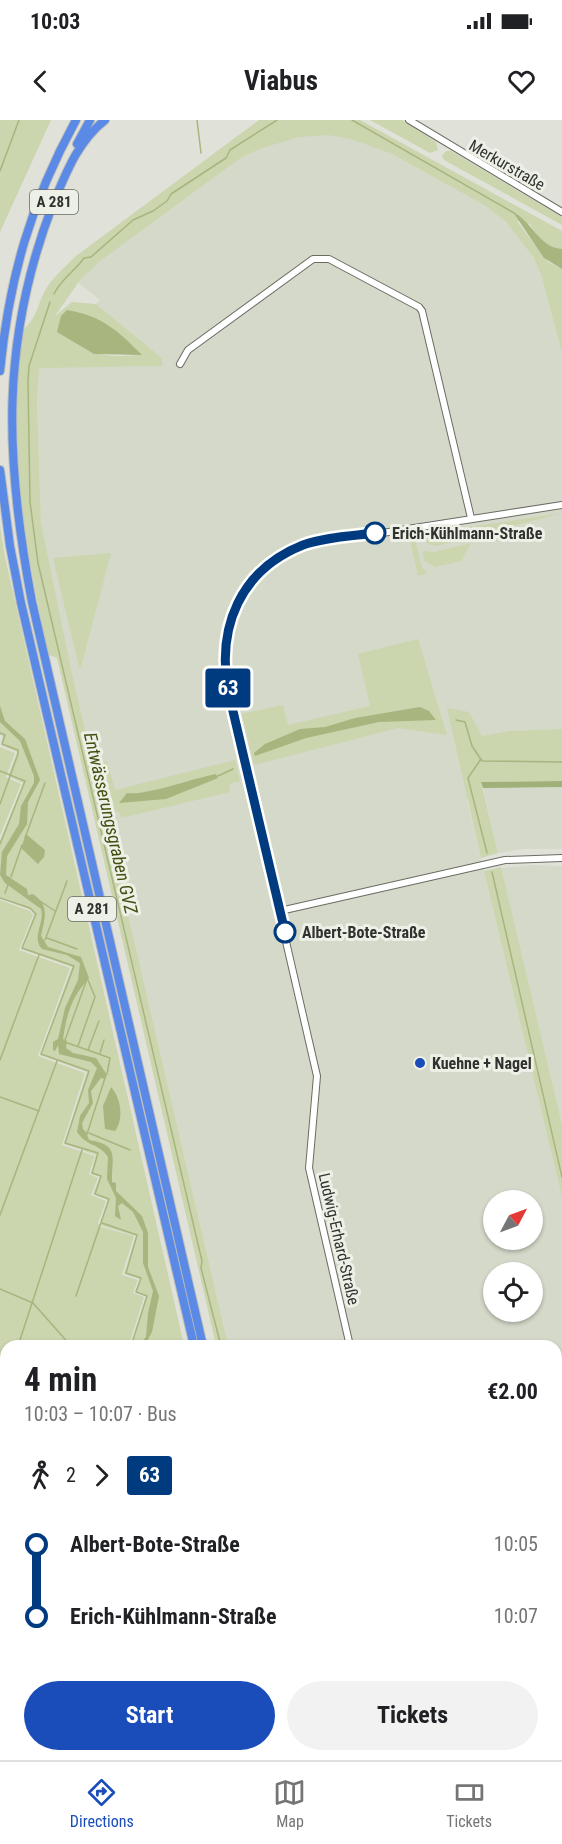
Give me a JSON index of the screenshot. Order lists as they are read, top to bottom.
{
  "streets": {
    "highway": ["A 281"],
    "street": ["Merkurstraße", "Ludwig-Erhard-Straße"]
  },
  "water": ["Entwässerungsgraben GVZ"],
  "places": ["Erich-Kühlmann-Straße", "Albert-Bote-Straße", "Kuehne + Nagel"],
  "lines": ["bus line 63"],
  "north": "top right",
  "page": {
    "status": "10:03",
    "header": "Viabus",
    "on_map": "63",
    "heading": ["4 min", "10:03 – 10:07 · Bus", "€2.00"],
    "legs": ["2", "63"],
    "list": [
      {
        "name": "Albert-Bote-Straße",
        "value": "10:05"
      },
      {
        "name": "Erich-Kühlmann-Straße",
        "value": "10:07"
      }
    ],
    "buttons": ["Start", "Tickets"],
    "tabs": ["Directions", "Map", "Tickets"]
  }
}
